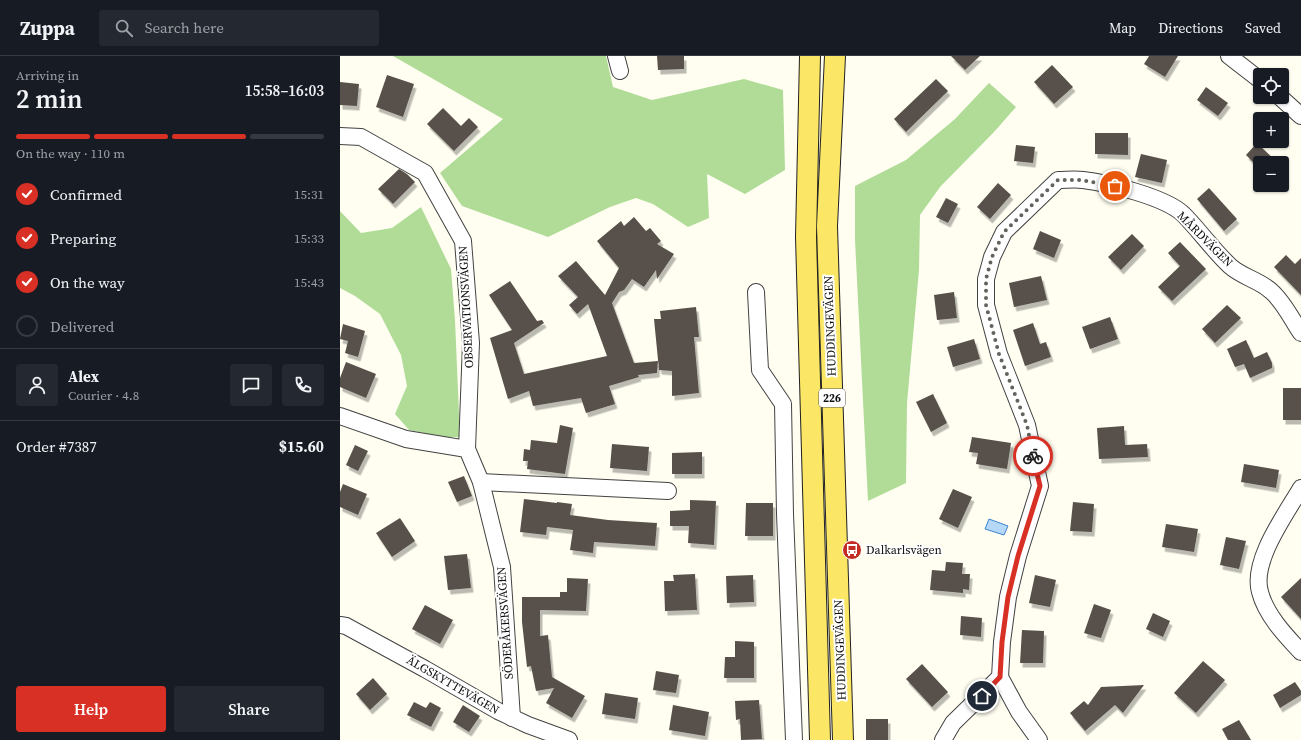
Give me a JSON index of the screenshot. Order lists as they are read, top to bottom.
{
  "streets": {
    "main road": ["HUDDINGEVÄGEN", "226"],
    "street": [
      "MÅRDVÄGEN",
      "OBSERVATIONSVÄGEN",
      "SÖDERÅKERSVÄGEN",
      "ÄLGSKYTTEVÄGEN"
    ]
  },
  "crossings": [
    ["OBSERVATIONSVÄGEN", "SÖDERÅKERSVÄGEN"],
    ["SÖDERÅKERSVÄGEN", "ÄLGSKYTTEVÄGEN"]
  ],
  "places": {
    "bus stop": ["Dalkarlsvägen"]
  },
  "page": {
    "header": "Zuppa",
    "search": "Search here",
    "nav": ["Map", "Directions", "Saved"],
    "heading": ["2 min", "Arriving in", "15:58–16:03"],
    "panel": [
      "Alex",
      "Courier · 4.8",
      "Order #7387",
      "$15.60"
    ],
    "map_buttons": ["+", "−"],
    "bar": "On the way · 110 m",
    "list": [
      ["Confirmed", "15:31"],
      ["Preparing", "15:33"],
      ["On the way", "15:43"],
      "Delivered"
    ],
    "buttons": ["Help", "Share"]
  }
}
